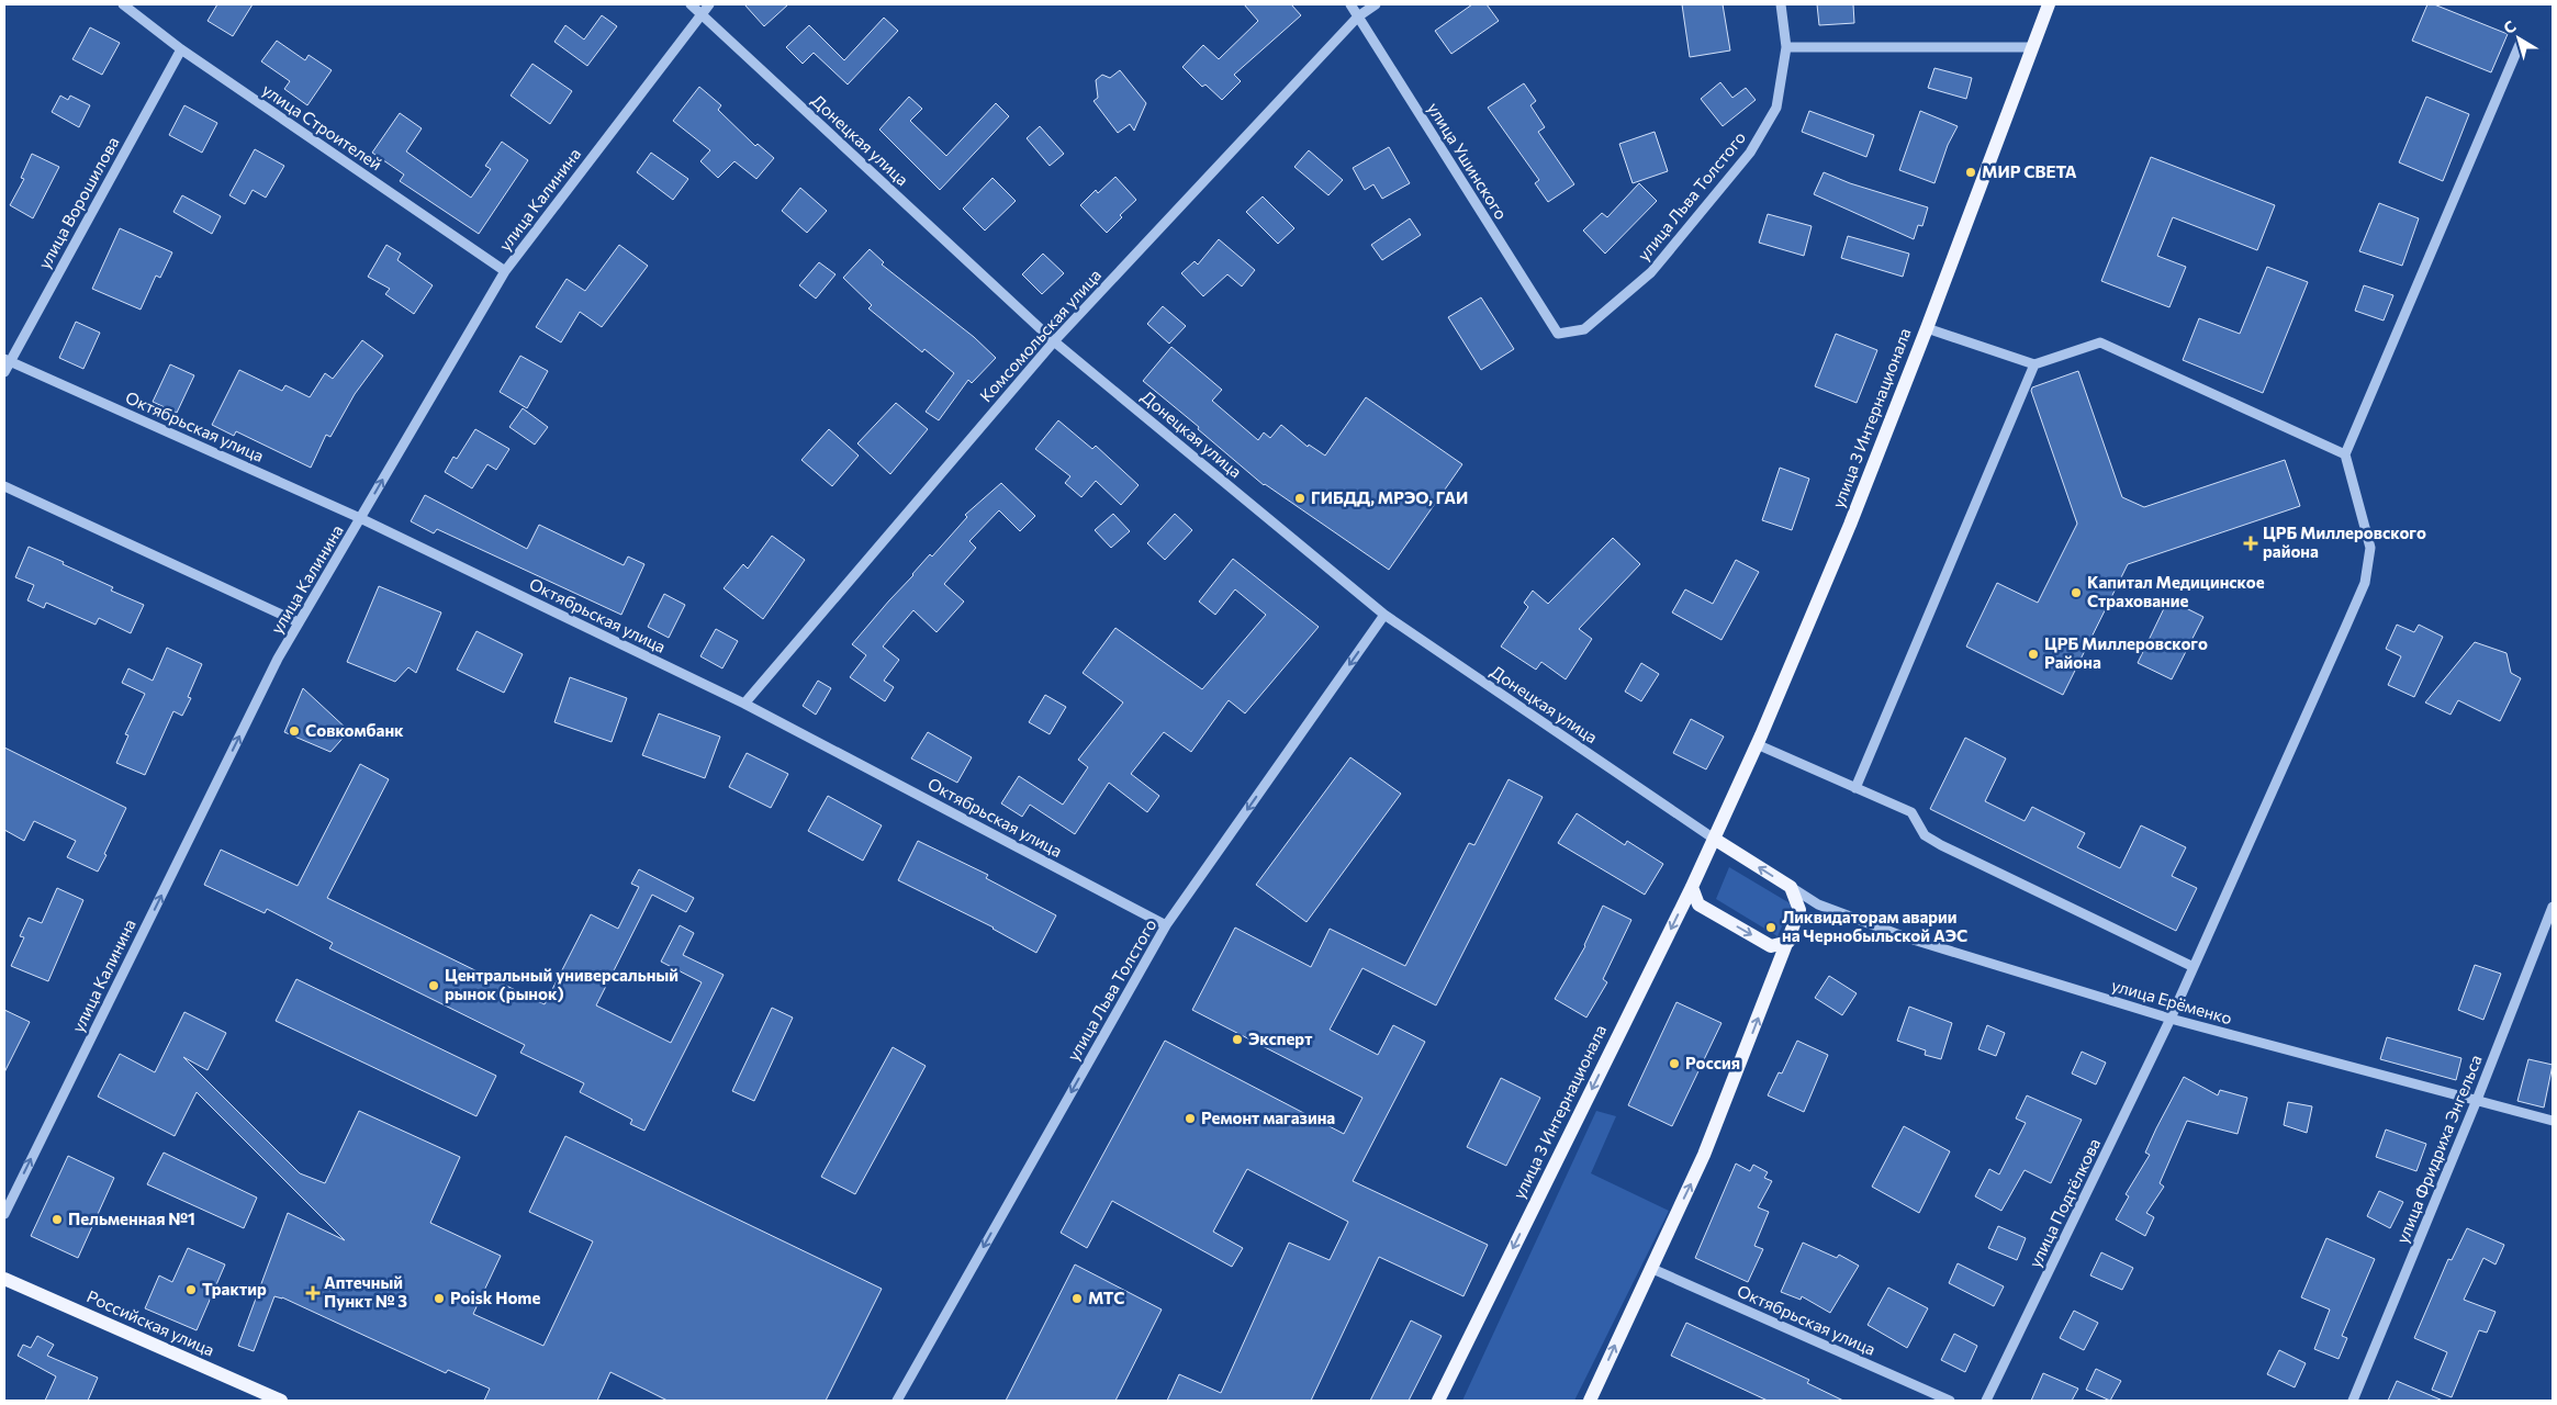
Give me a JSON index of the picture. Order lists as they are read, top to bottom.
{
  "streets": {
    "main road": ["улица 3 Интернационала", "Российская улица"],
    "street": [
      "улица Строителей",
      "Донецкая улица",
      "улица Ушинского",
      "улица Льва Толстого",
      "улица Калинина",
      "улица Ворошилова",
      "Комсомольская улица",
      "Октябрьская улица",
      "улица Ерёменко",
      "улица Фридриха Энгельса",
      "улица Подтёлкова"
    ]
  },
  "crossings": [
    ["улица Строителей", "улица Калинина"],
    ["улица Строителей", "улица Ворошилова"],
    ["Донецкая улица", "улица Льва Толстого"],
    ["Донецкая улица", "улица Калинина"],
    ["Донецкая улица", "Комсомольская улица"],
    ["Донецкая улица", "улица 3 Интернационала"],
    ["улица Ушинского", "улица Льва Толстого"],
    ["улица Ушинского", "Комсомольская улица"],
    ["улица Льва Толстого", "Октябрьская улица"],
    ["улица Калинина", "Октябрьская улица"],
    ["улица Ворошилова", "Октябрьская улица"],
    ["Комсомольская улица", "Октябрьская улица"],
    ["улица Ерёменко", "улица Фридриха Энгельса"],
    ["улица Ерёменко", "улица Подтёлкова"]
  ],
  "one_way": ["улица Льва Толстого", "улица Калинина", "улица 3 Интернационала"],
  "places": {
    "other": [
      "МИР СВЕТА",
      "ГИБДД, МРЭО, ГАИ",
      "Капитал Медицинское Страхование",
      "ЦРБ Миллеровского Района",
      "Совкомбанк",
      "Ликвидаторам аварии на Чернобыльской АЭС",
      "Центральный универсальный рынок (рынок)",
      "Эксперт",
      "Россия",
      "Ремонт магазина",
      "Пельменная №1",
      "Трактир",
      "Poisk Home",
      "МТС"
    ],
    "health": ["ЦРБ Миллеровского района", "Аптечный Пункт № 3"]
  },
  "north": "top left"
}
